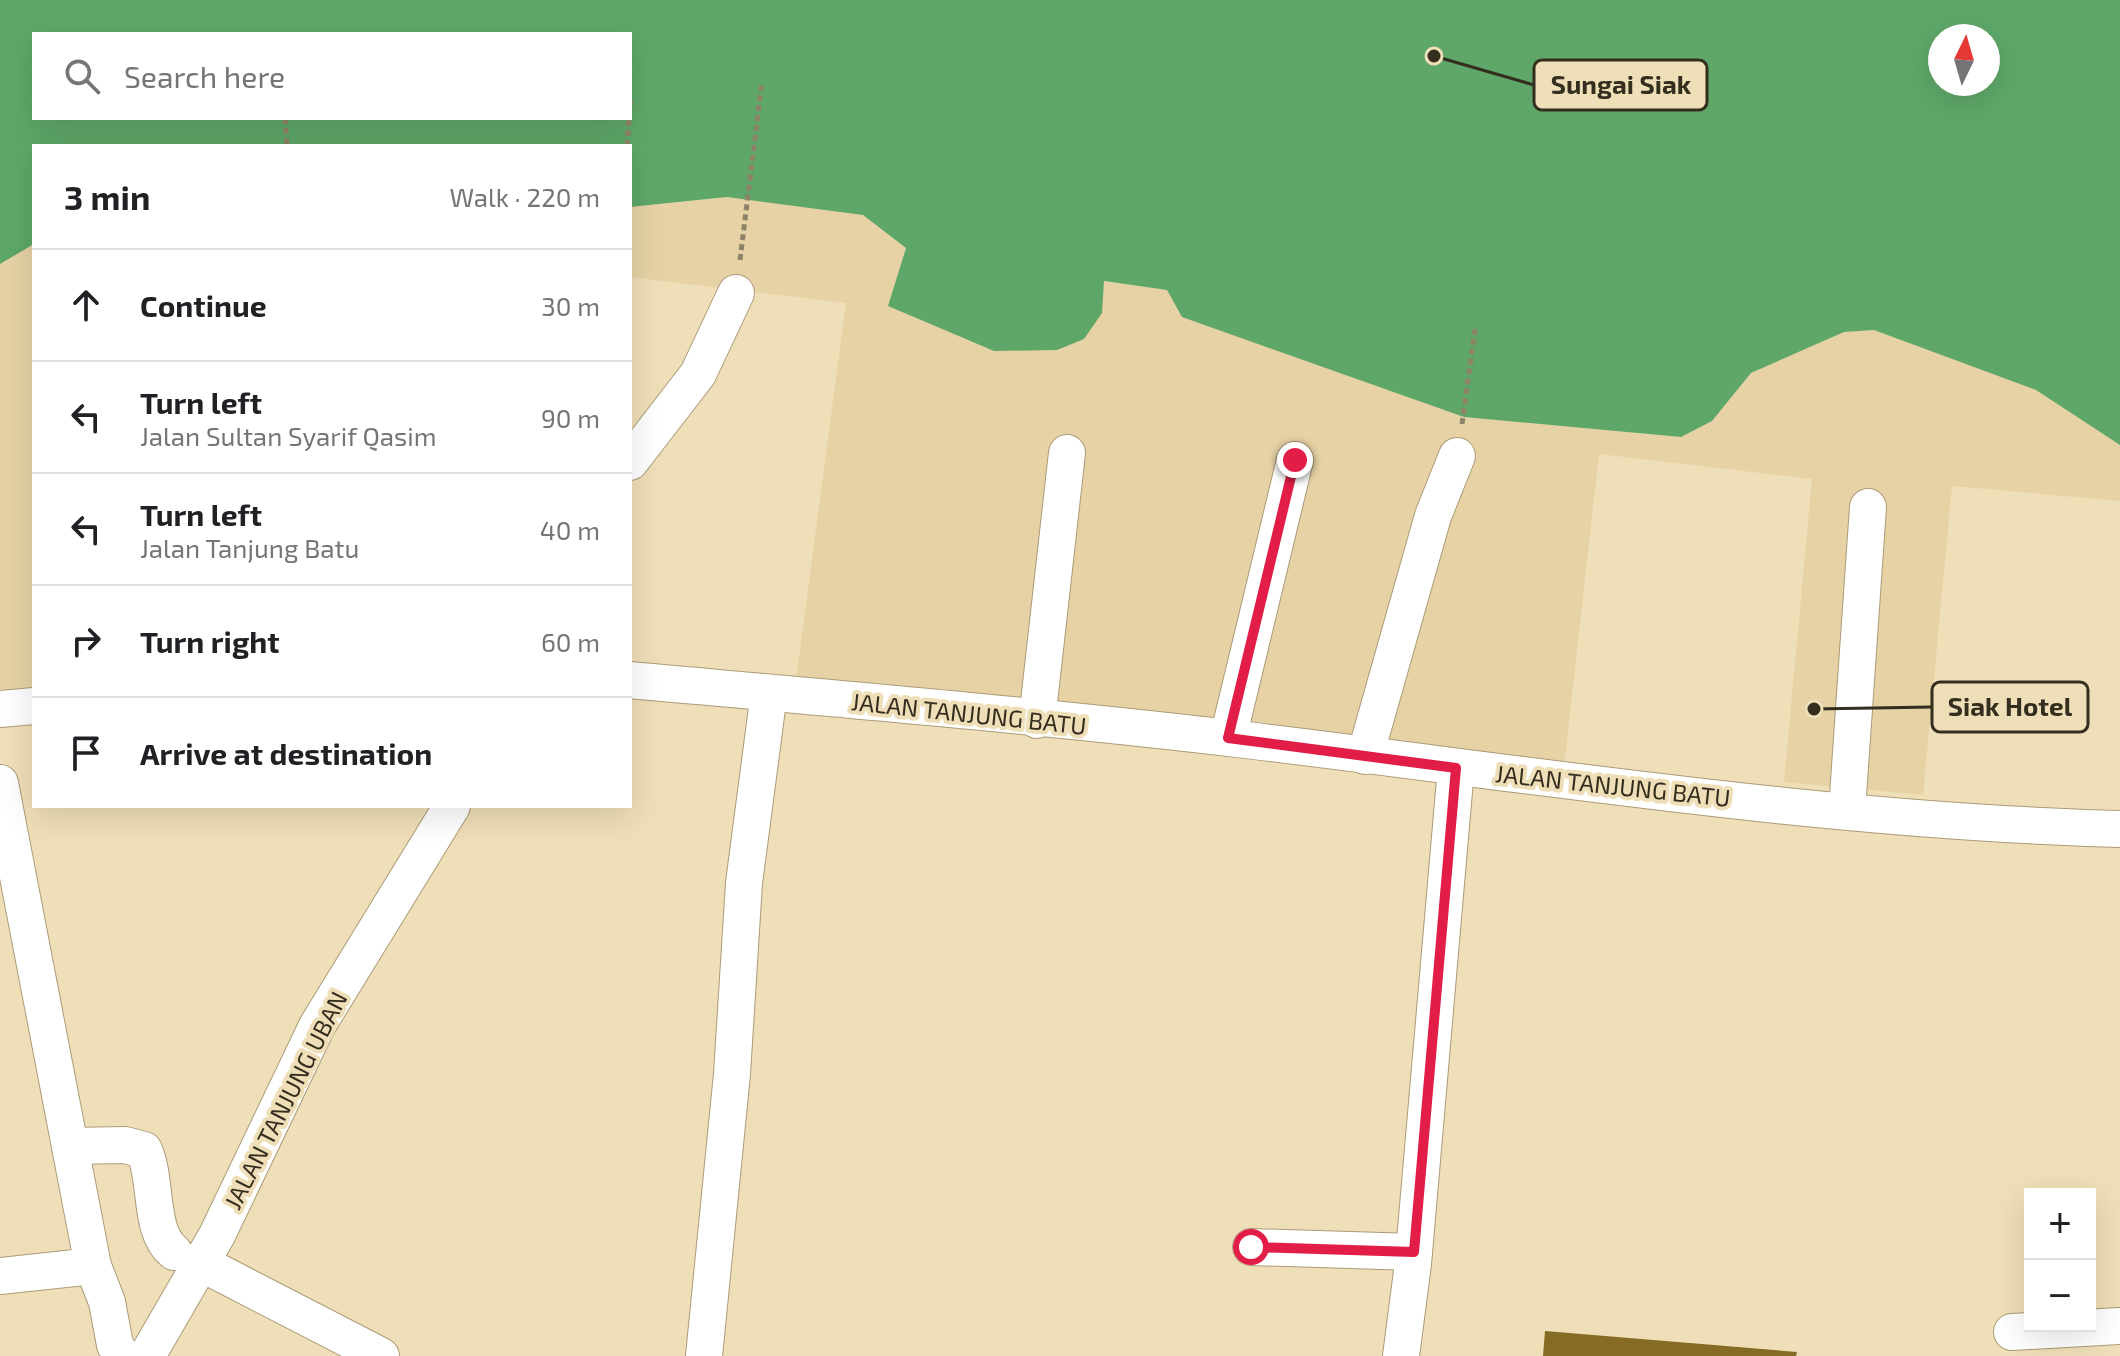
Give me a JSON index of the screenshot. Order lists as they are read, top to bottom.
{
  "streets": {
    "street": ["JALAN TANJUNG BATU", "JALAN TANJUNG UBAN"]
  },
  "places": ["Sungai Siak", "Siak Hotel"],
  "north": "top",
  "page": {
    "search": "Search here",
    "heading": ["3 min", "Walk · 220 m"],
    "list": [
      ["Continue", "30 m"],
      ["Turn left", "Jalan Sultan Syarif Qasim", "90 m"],
      ["Turn left", "Jalan Tanjung Batu", "40 m"],
      ["Turn right", "60 m"],
      "Arrive at destination"
    ],
    "map_buttons": ["+", "−"]
  }
}
